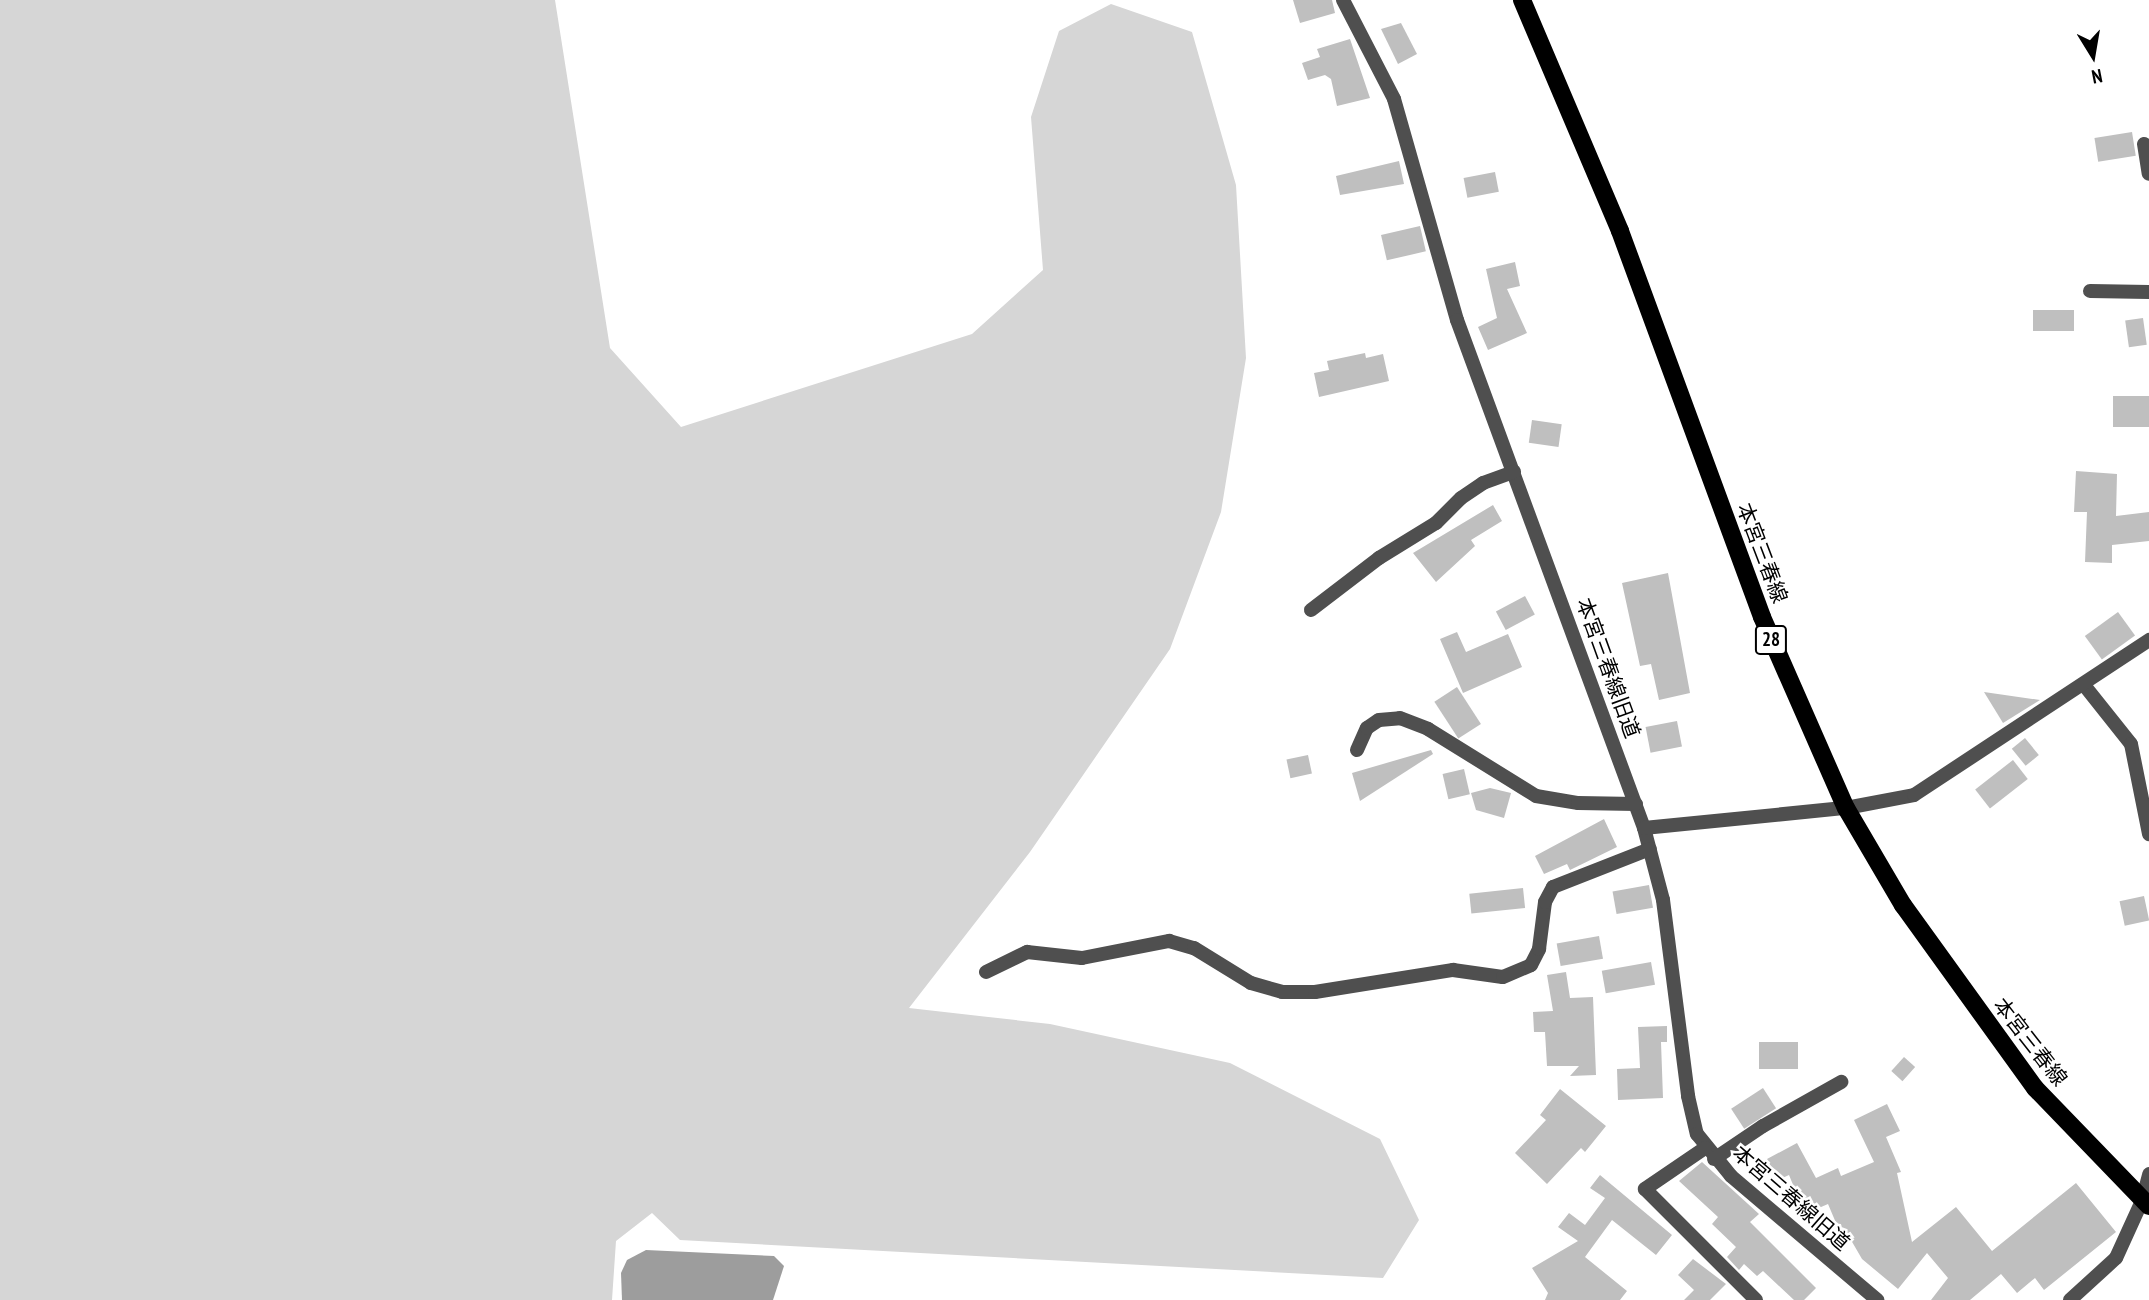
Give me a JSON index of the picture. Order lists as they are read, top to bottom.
{
  "streets": {
    "main road": ["本宮三春線", "28"],
    "street": ["本宮三春線旧道"]
  },
  "north": "bottom"
}
